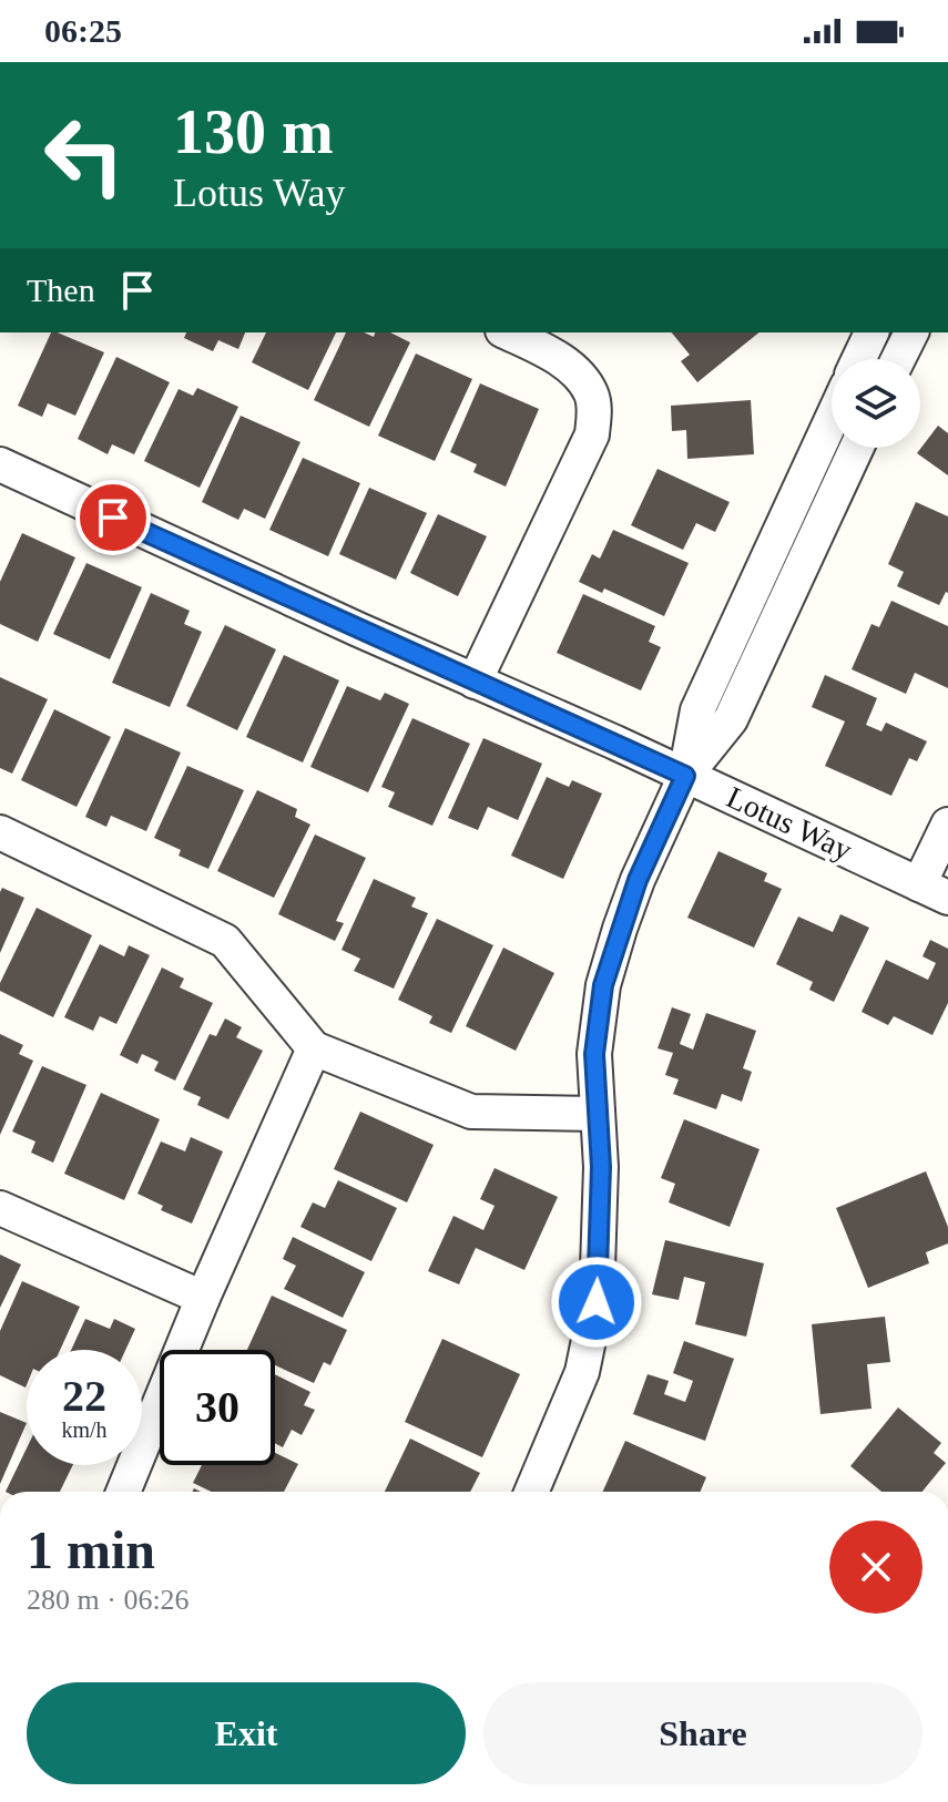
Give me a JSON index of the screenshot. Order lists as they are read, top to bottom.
{
  "streets": {
    "street": ["Lotus Way"]
  },
  "page": {
    "status": "06:25",
    "turn": ["130 m", "Lotus Way"],
    "then": "Then",
    "speed": "22 km/h",
    "limit": "30",
    "heading": ["1 min", "280 m · 06:26"],
    "buttons": ["Exit", "Share"]
  }
}
